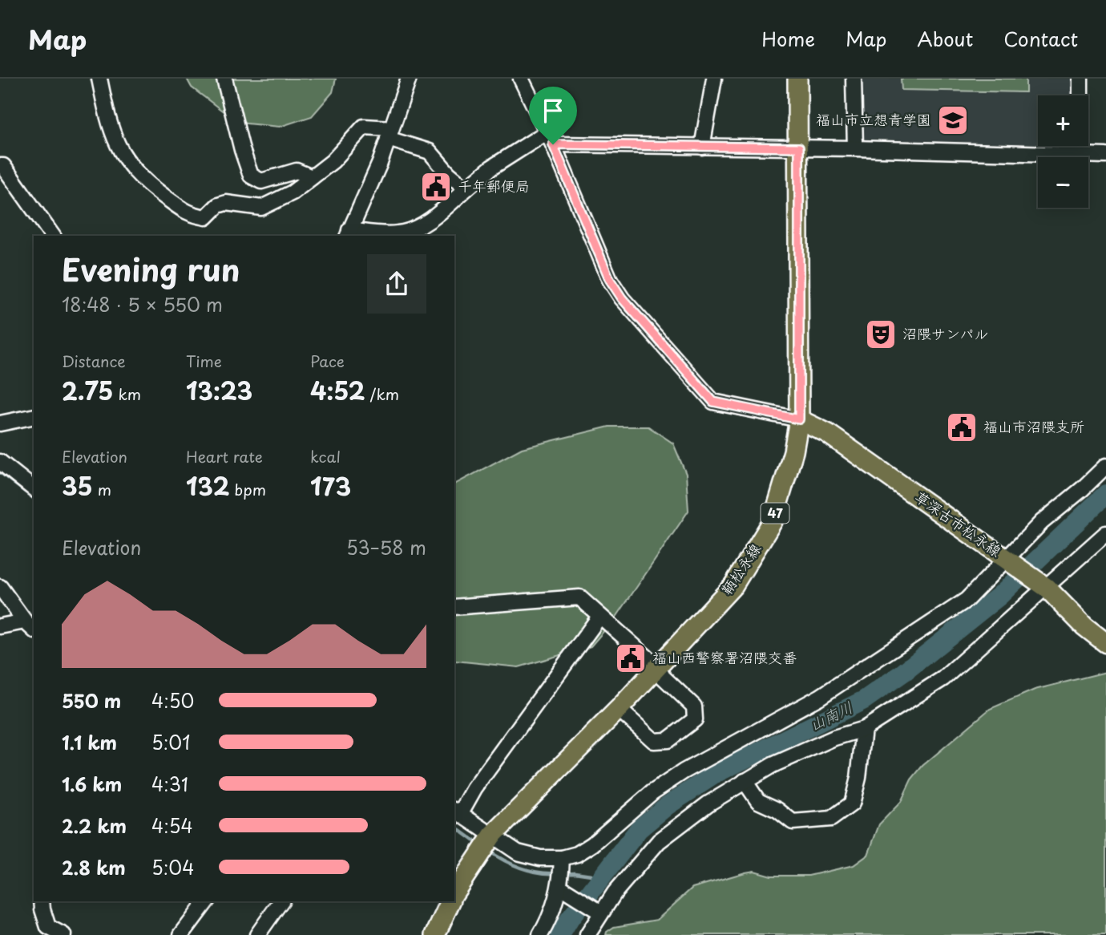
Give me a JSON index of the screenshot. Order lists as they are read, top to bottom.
{
  "streets": {
    "main road": ["47", "草深古市松永線", "鞆松永線"]
  },
  "crossings": [
    ["草深古市松永線", "鞆松永線"]
  ],
  "water": ["山南川"],
  "places": {
    "school or university": ["福山市立想青学園"],
    "public building": ["千年郵便局", "福山市沼隈支所", "福山西警察署沼隈交番"],
    "theatre": ["沼隈サンパル"]
  },
  "page": {
    "header": "Map",
    "nav": [
      "Home",
      "Map",
      "About",
      "Contact"
    ],
    "map_buttons": ["+", "−"],
    "heading": ["Evening run", "18:48 · 5 × 550 m"],
    "stats": [
      ["Distance", "2.75 km"],
      ["Time", "13:23"],
      ["Pace", "4:52 /km"],
      ["Elevation", "35 m"],
      ["Heart rate", "132 bpm"],
      ["kcal", "173"]
    ],
    "chart": ["Elevation", "53–58 m"],
    "list": [
      {
        "name": "550 m",
        "note": "4:50"
      },
      {
        "name": "1.1 km",
        "note": "5:01"
      },
      {
        "name": "1.6 km",
        "note": "4:31"
      },
      {
        "name": "2.2 km",
        "note": "4:54"
      },
      {
        "name": "2.8 km",
        "note": "5:04"
      }
    ]
  }
}
